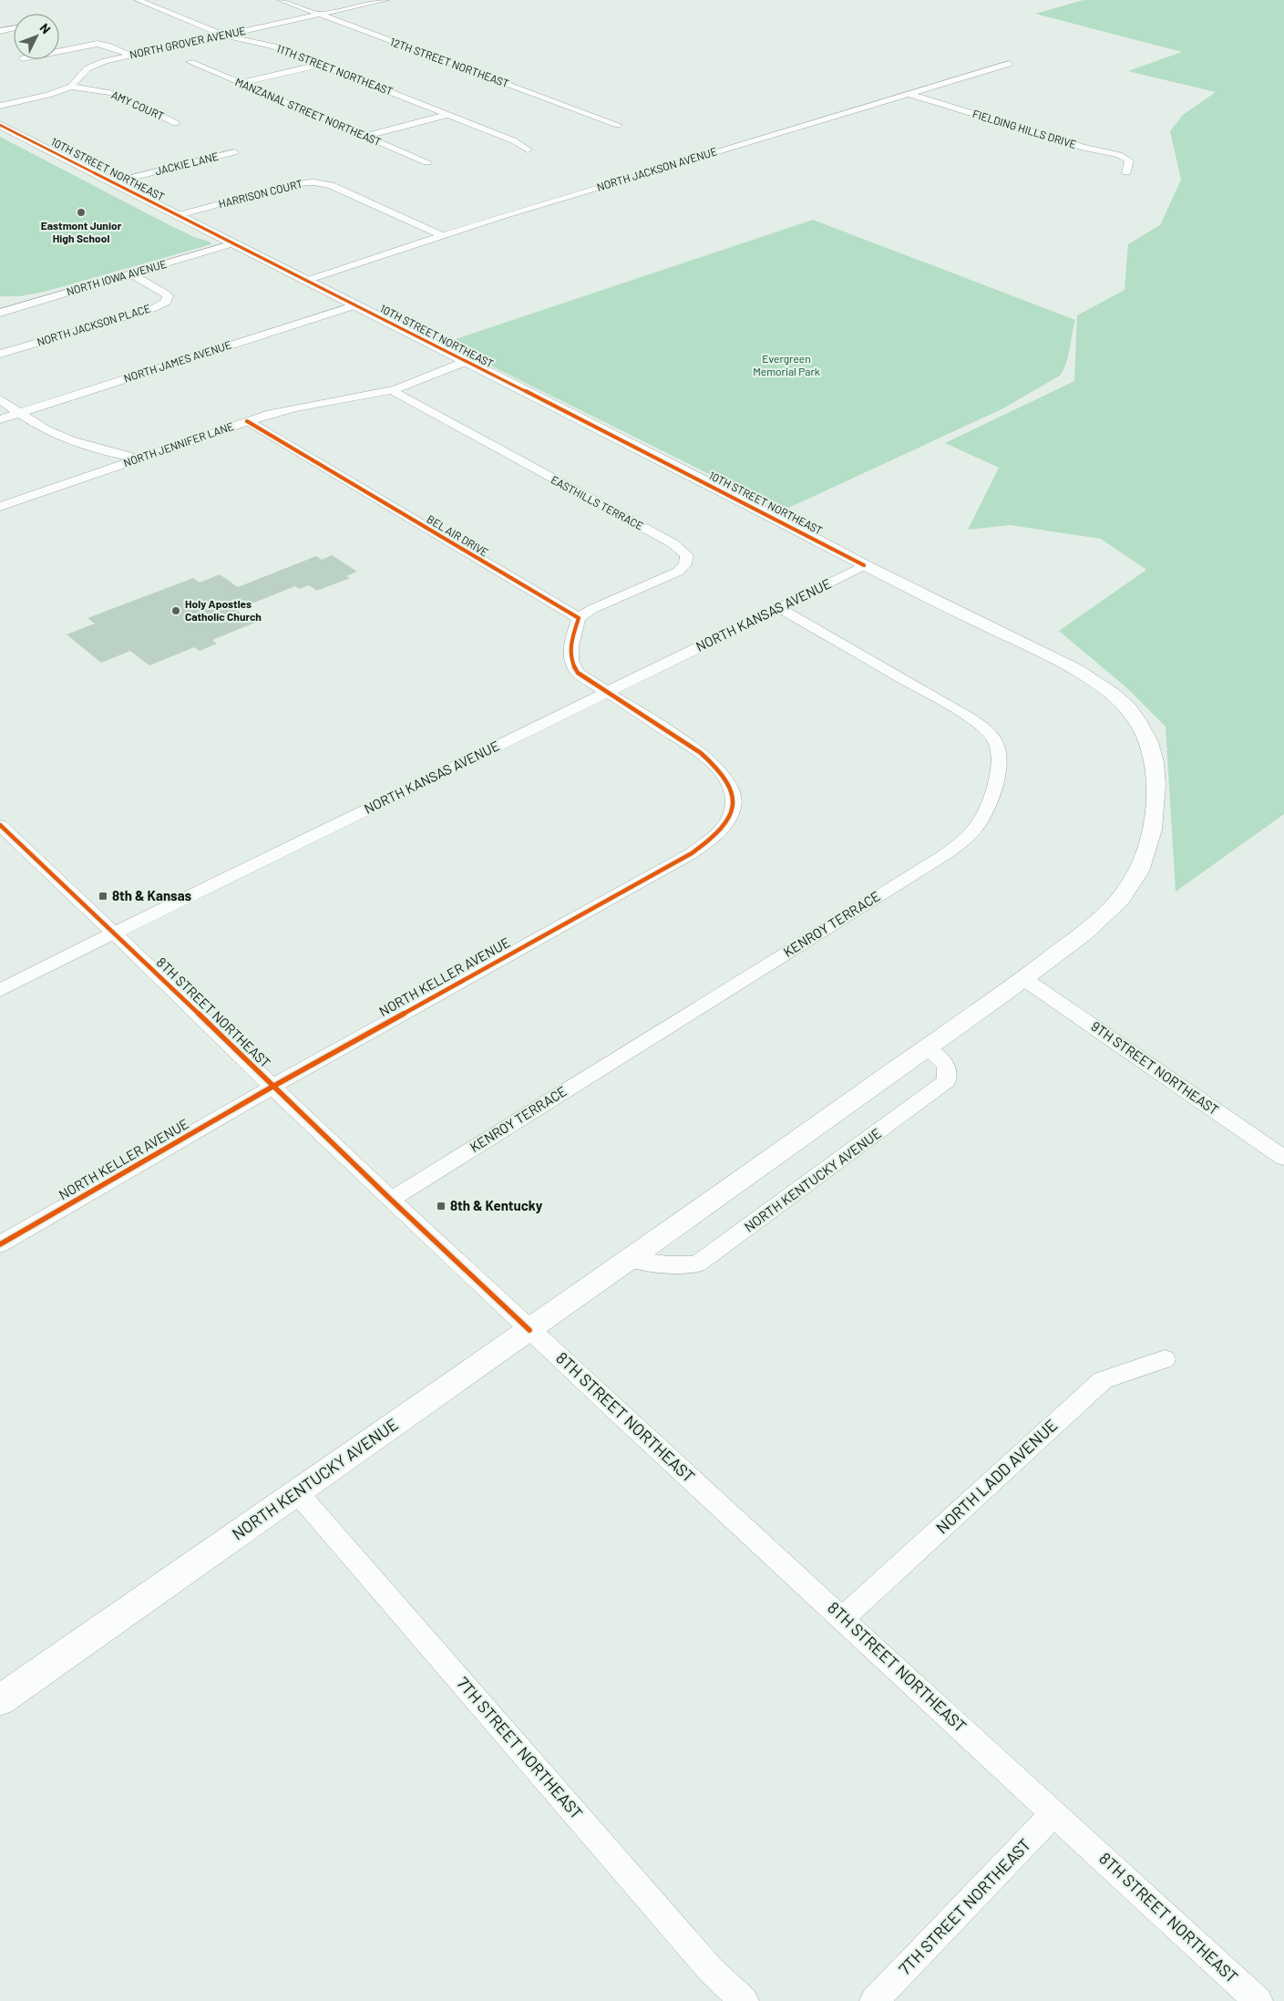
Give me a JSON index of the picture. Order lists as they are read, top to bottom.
{
  "streets": {
    "main road": ["10TH STREET NORTHEAST", "NORTH KENTUCKY AVENUE"],
    "street": [
      "NORTH GROVER AVENUE",
      "12TH STREET NORTHEAST",
      "11TH STREET NORTHEAST",
      "AMY COURT",
      "MANZANAL STREET NORTHEAST",
      "FIELDING HILLS DRIVE",
      "JACKIE LANE",
      "NORTH JACKSON AVENUE",
      "HARRISON COURT",
      "NORTH IOWA AVENUE",
      "NORTH JACKSON PLACE",
      "NORTH JAMES AVENUE",
      "NORTH JENNIFER LANE",
      "EASTHILLS TERRACE",
      "BEL AIR DRIVE",
      "NORTH KANSAS AVENUE",
      "KENROY TERRACE",
      "NORTH KELLER AVENUE",
      "8TH STREET NORTHEAST",
      "9TH STREET NORTHEAST",
      "NORTH LADD AVENUE",
      "7TH STREET NORTHEAST"
    ]
  },
  "crossings": [
    ["NORTH GROVER AVENUE", "12TH STREET NORTHEAST"],
    ["NORTH GROVER AVENUE", "11TH STREET NORTHEAST"],
    ["NORTH GROVER AVENUE", "AMY COURT"],
    ["FIELDING HILLS DRIVE", "NORTH JACKSON AVENUE"],
    ["JACKIE LANE", "10TH STREET NORTHEAST"],
    ["10TH STREET NORTHEAST", "NORTH JACKSON AVENUE"],
    ["10TH STREET NORTHEAST", "HARRISON COURT"],
    ["10TH STREET NORTHEAST", "NORTH IOWA AVENUE"],
    ["10TH STREET NORTHEAST", "NORTH JAMES AVENUE"],
    ["10TH STREET NORTHEAST", "NORTH JENNIFER LANE"],
    ["10TH STREET NORTHEAST", "NORTH KANSAS AVENUE"],
    ["10TH STREET NORTHEAST", "NORTH KENTUCKY AVENUE"],
    ["NORTH JACKSON AVENUE", "HARRISON COURT"],
    ["NORTH IOWA AVENUE", "NORTH JACKSON PLACE"],
    ["NORTH JENNIFER LANE", "EASTHILLS TERRACE"],
    ["NORTH JENNIFER LANE", "BEL AIR DRIVE"],
    ["EASTHILLS TERRACE", "BEL AIR DRIVE"],
    ["NORTH KANSAS AVENUE", "KENROY TERRACE"],
    ["NORTH KANSAS AVENUE", "NORTH KELLER AVENUE"],
    ["NORTH KANSAS AVENUE", "8TH STREET NORTHEAST"],
    ["KENROY TERRACE", "8TH STREET NORTHEAST"],
    ["NORTH KELLER AVENUE", "8TH STREET NORTHEAST"],
    ["8TH STREET NORTHEAST", "NORTH KENTUCKY AVENUE"],
    ["8TH STREET NORTHEAST", "NORTH LADD AVENUE"],
    ["8TH STREET NORTHEAST", "7TH STREET NORTHEAST"],
    ["9TH STREET NORTHEAST", "NORTH KENTUCKY AVENUE"],
    ["NORTH KENTUCKY AVENUE", "7TH STREET NORTHEAST"]
  ],
  "parks": ["Evergreen Memorial Park"],
  "places": {
    "other": ["Eastmont Junior High School", "Holy Apostles Catholic Church"],
    "transit": ["8th & Kansas", "8th & Kentucky"]
  },
  "north": "top right"
}
